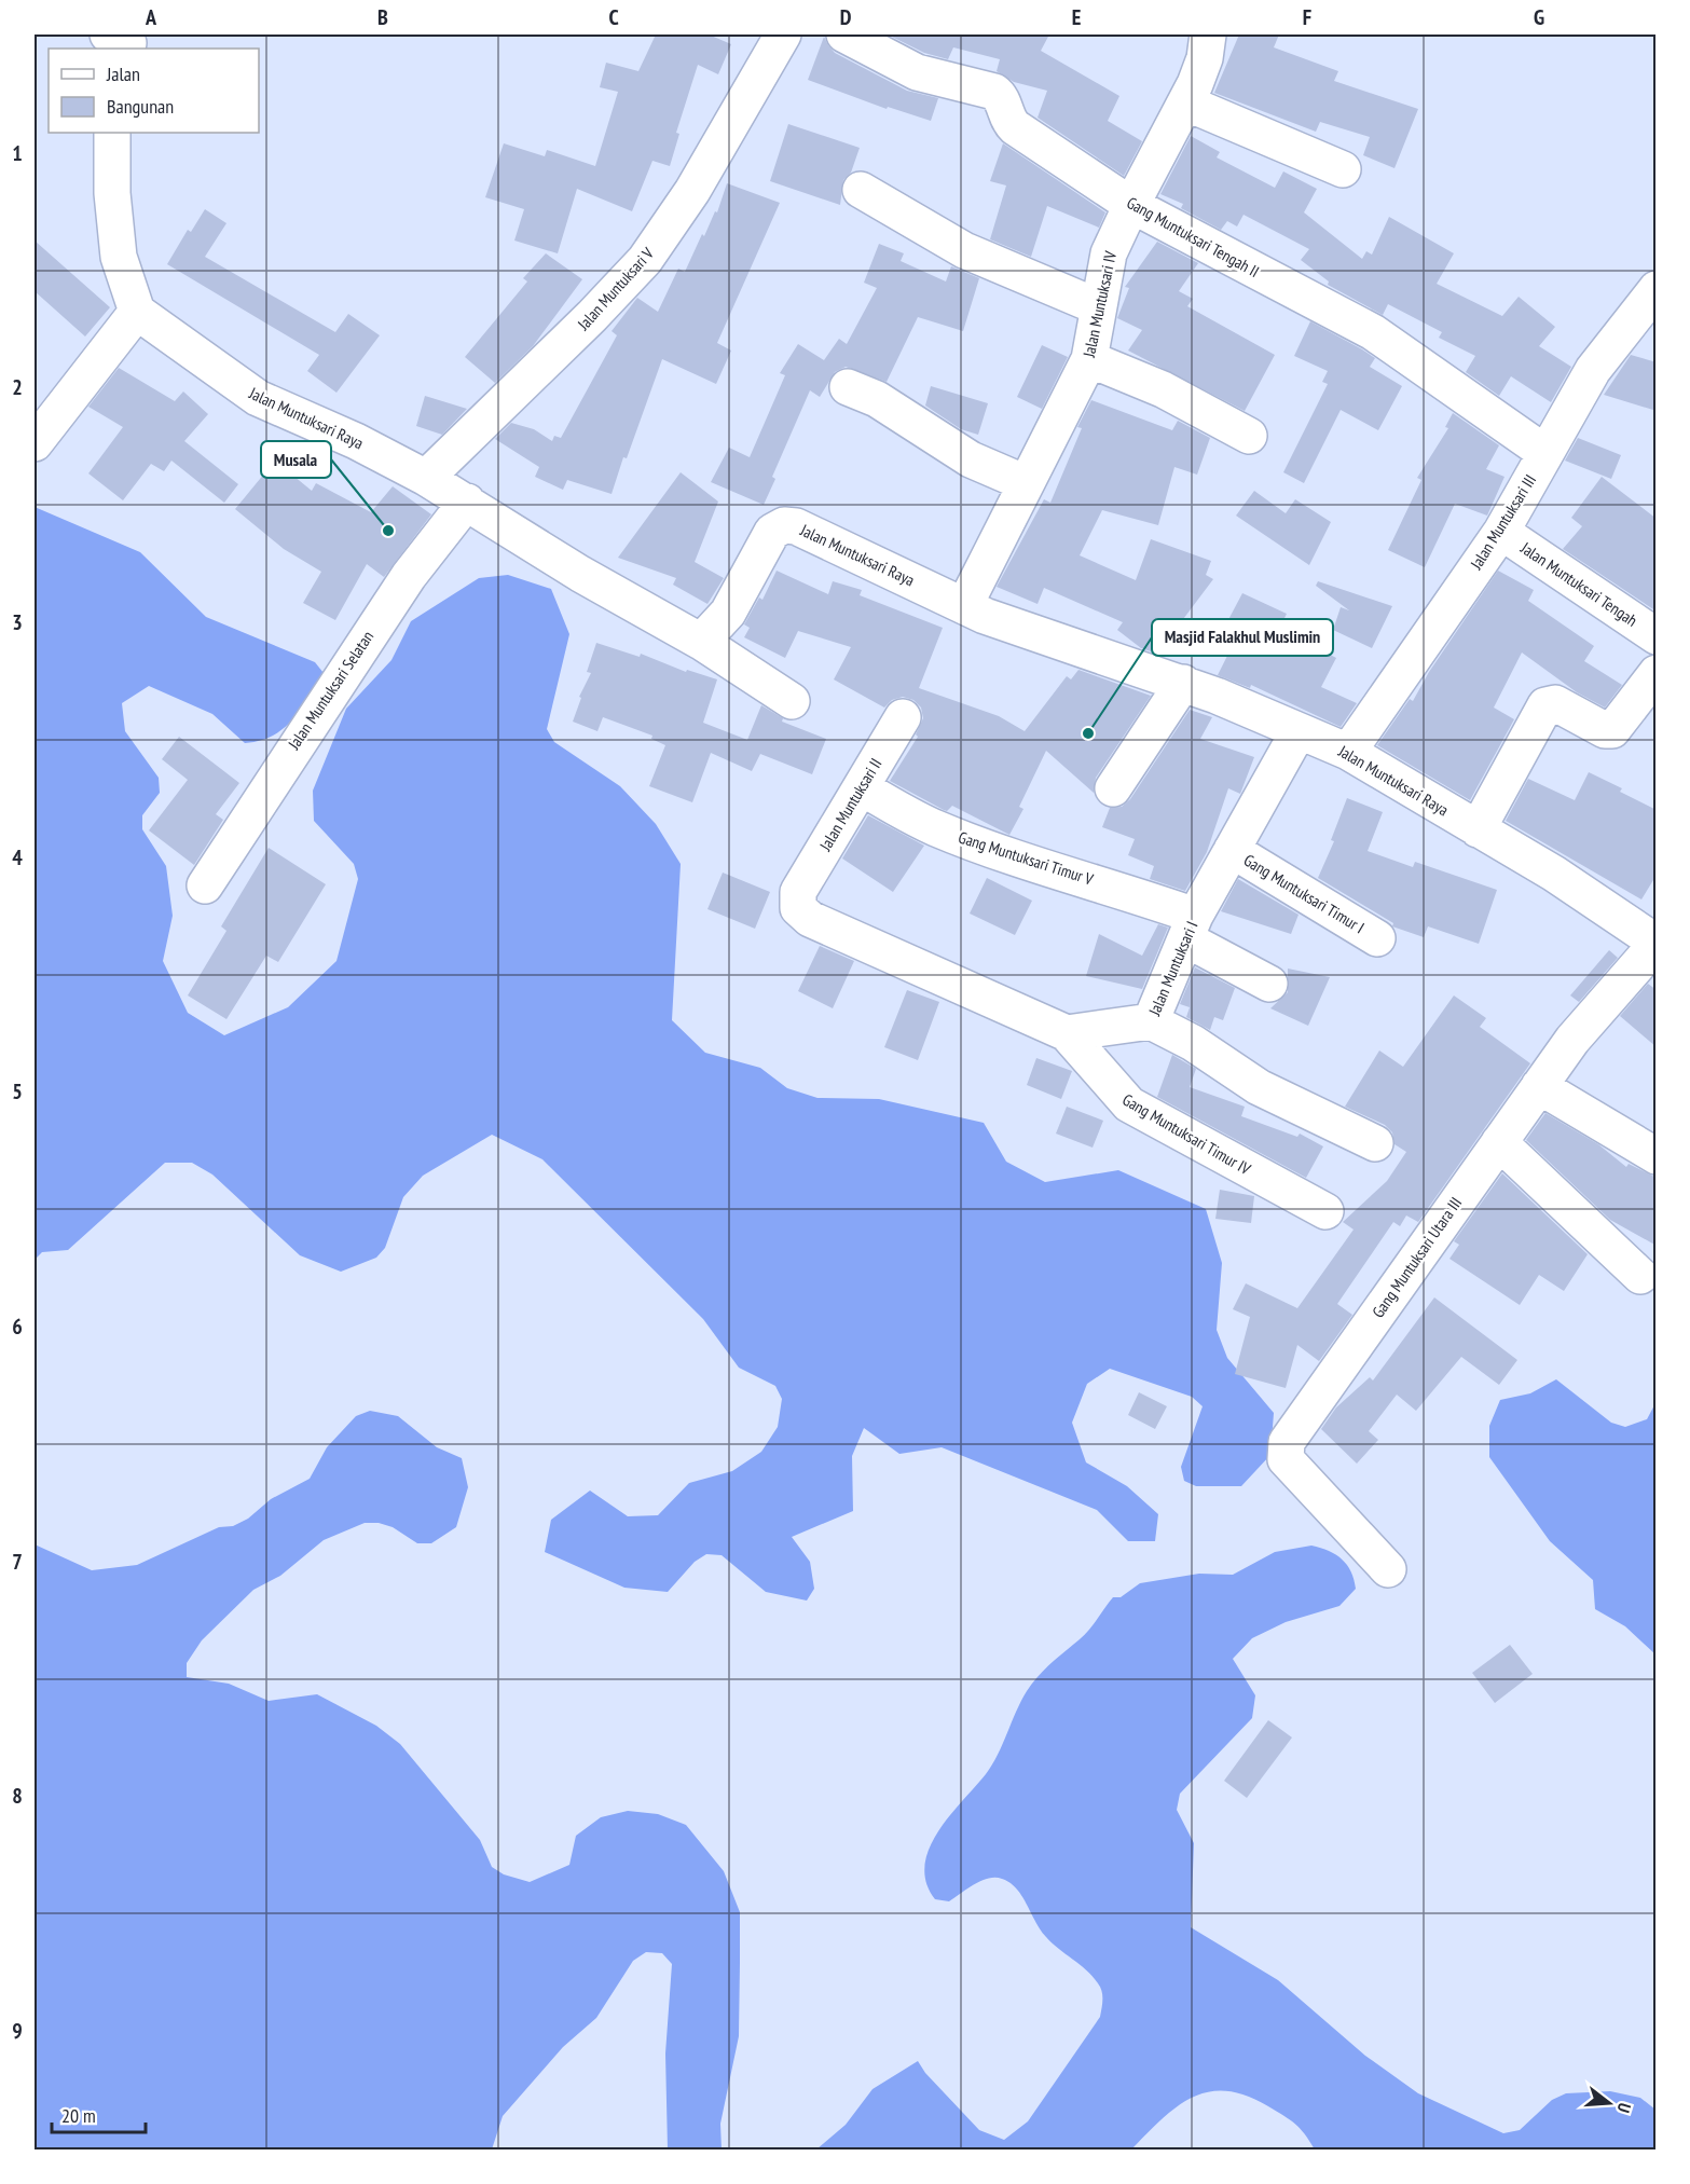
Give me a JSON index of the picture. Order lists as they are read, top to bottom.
{
  "streets": {
    "street": [
      "Gang Muntuksari Tengah II",
      "Jalan Muntuksari V",
      "Jalan Muntuksari IV",
      "Jalan Muntuksari Raya",
      "Jalan Muntuksari III",
      "Jalan Muntuksari Tengah",
      "Jalan Muntuksari Selatan",
      "Jalan Muntuksari II",
      "Gang Muntuksari Timur V",
      "Gang Muntuksari Timur I",
      "Jalan Muntuksari I",
      "Gang Muntuksari Timur IV",
      "Gang Muntuksari Utara III"
    ]
  },
  "crossings": [
    ["Gang Muntuksari Tengah II", "Jalan Muntuksari IV"],
    ["Gang Muntuksari Tengah II", "Jalan Muntuksari III"],
    ["Jalan Muntuksari V", "Jalan Muntuksari Raya"],
    ["Jalan Muntuksari IV", "Jalan Muntuksari Raya"],
    ["Jalan Muntuksari Raya", "Jalan Muntuksari III"],
    ["Jalan Muntuksari Raya", "Jalan Muntuksari Selatan"],
    ["Jalan Muntuksari Raya", "Jalan Muntuksari I"],
    ["Jalan Muntuksari Raya", "Gang Muntuksari Utara III"],
    ["Jalan Muntuksari III", "Jalan Muntuksari Tengah"],
    ["Jalan Muntuksari II", "Gang Muntuksari Timur V"],
    ["Jalan Muntuksari II", "Jalan Muntuksari I"],
    ["Jalan Muntuksari II", "Gang Muntuksari Timur IV"],
    ["Gang Muntuksari Timur V", "Jalan Muntuksari I"],
    ["Gang Muntuksari Timur I", "Jalan Muntuksari I"],
    ["Jalan Muntuksari I", "Gang Muntuksari Timur IV"]
  ],
  "places": ["Musala", "Masjid Falakhul Muslimin"],
  "legend": ["Jalan", "Bangunan"],
  "scale_bar": "20 m",
  "north": "right",
  "grid": {
    "columns": [
      "A",
      "B",
      "C",
      "D",
      "E",
      "F",
      "G"
    ],
    "rows": [
      "1",
      "2",
      "3",
      "4",
      "5",
      "6",
      "7",
      "8",
      "9"
    ]
  }
}
